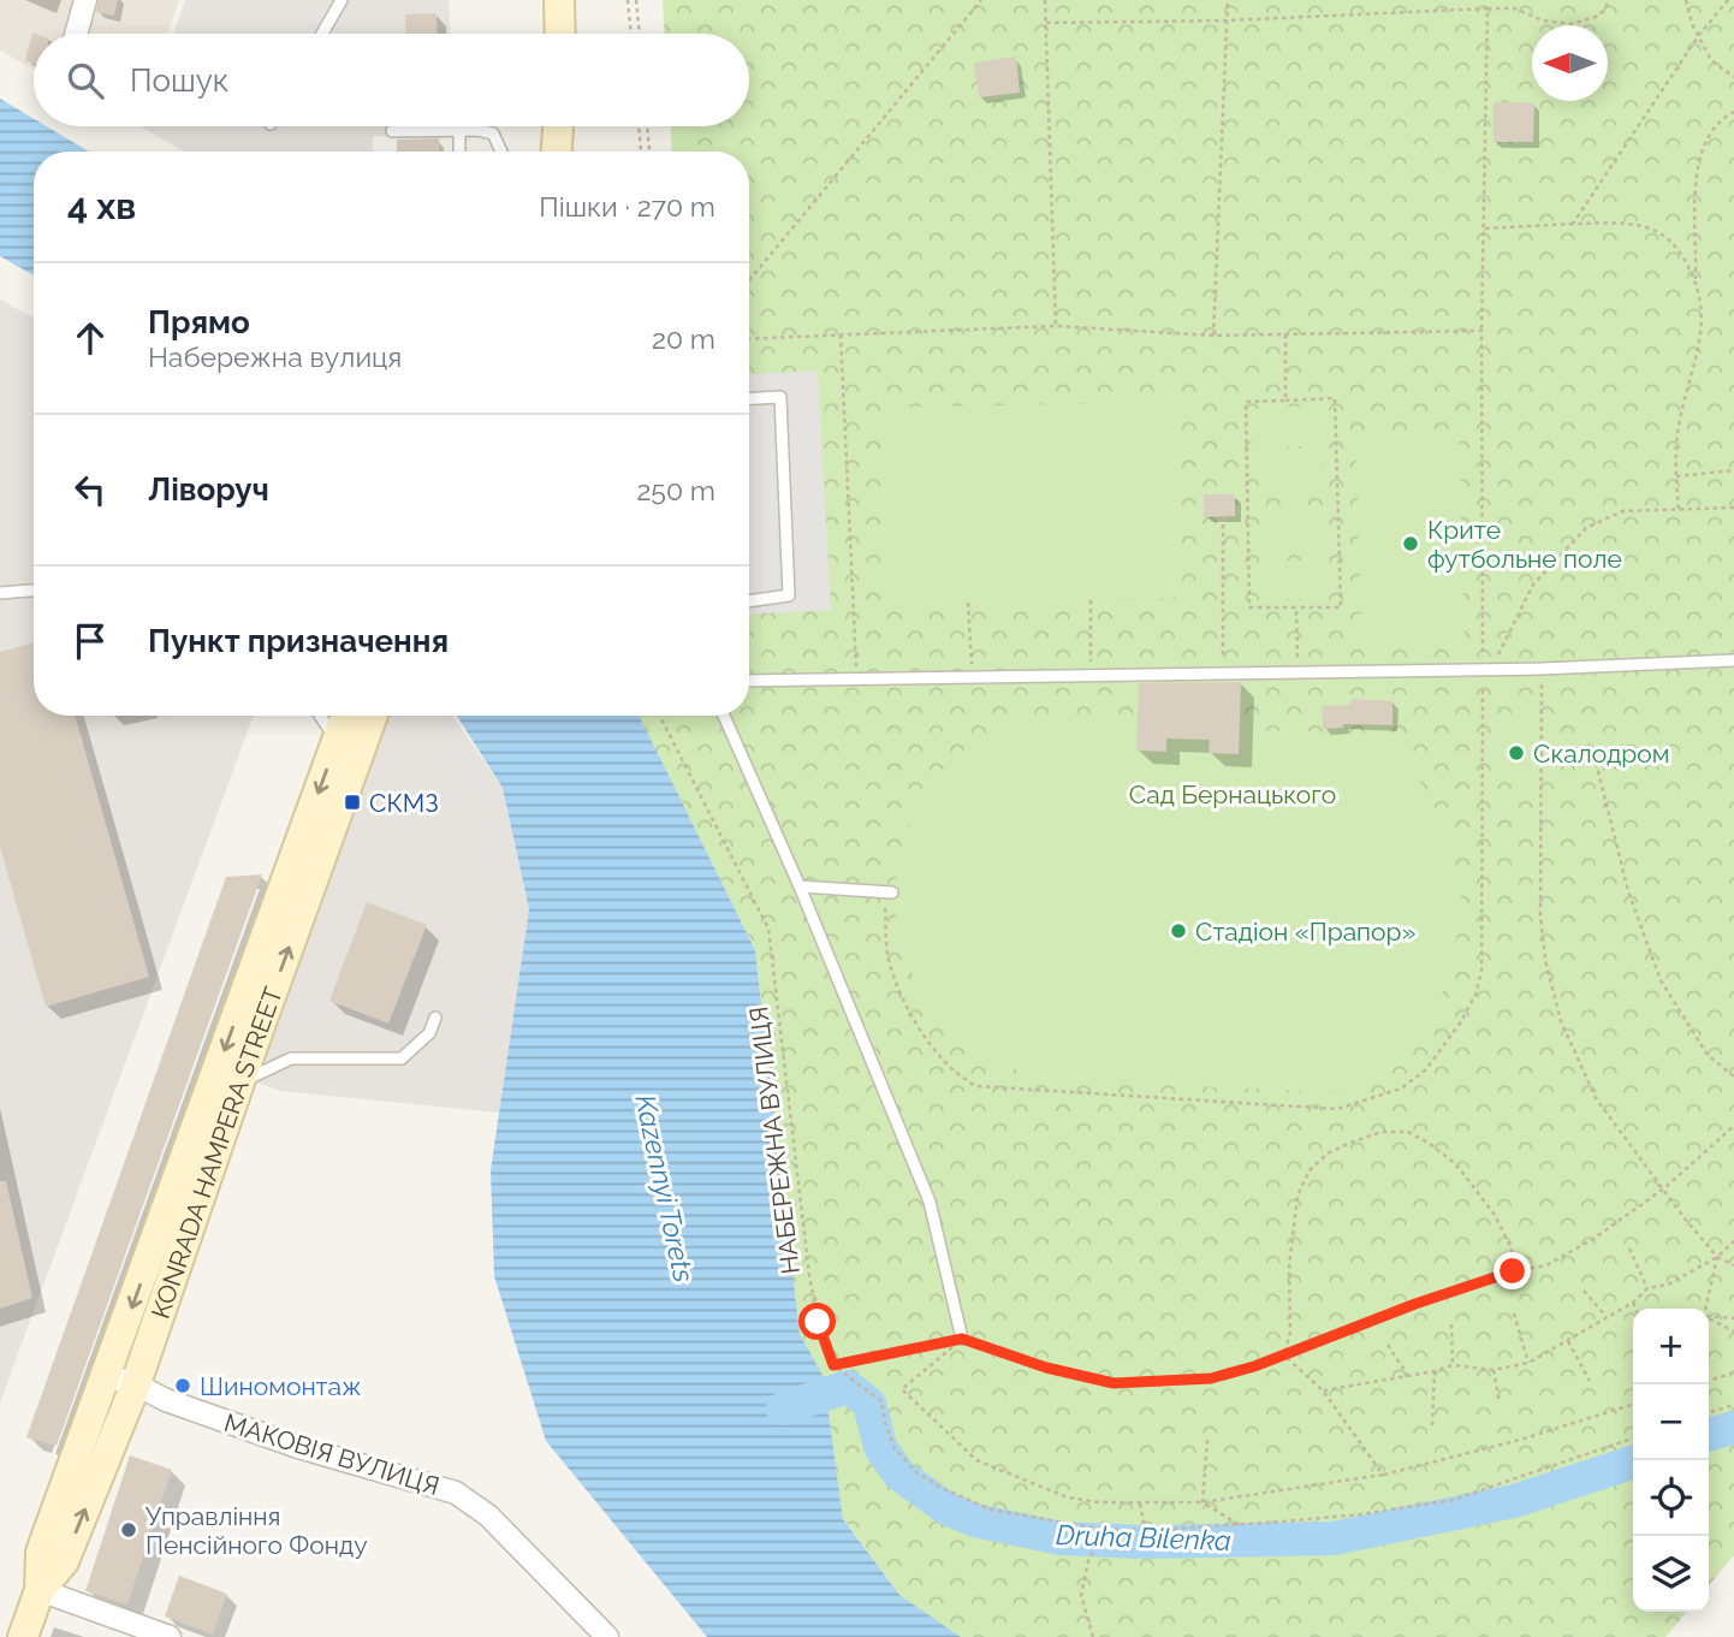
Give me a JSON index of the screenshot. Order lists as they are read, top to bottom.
{
  "streets": {
    "main road": ["KONRADA HAMPERA STREET"],
    "street": ["МАКОВІЯ ВУЛИЦЯ"],
    "path": ["НАБЕРЕЖНА ВУЛИЦЯ"]
  },
  "crossings": [
    ["KONRADA HAMPERA STREET", "МАКОВІЯ ВУЛИЦЯ"]
  ],
  "water": ["Kazennyi Torets", "Druha Bilenka"],
  "parks": ["Сад Бернацького"],
  "places": {
    "other": [
      "Крите футбольне поле",
      "Скалодром",
      "Стадіон «Прапор»",
      "Шиномонтаж",
      "Управління Пенсійного Фонду"
    ],
    "transit": ["СКМЗ"]
  },
  "north": "left",
  "page": {
    "search": "Пошук",
    "heading": ["4 хв", "Пішки · 270 m"],
    "list": [
      ["Прямо", "Набережна вулиця", "20 m"],
      ["Ліворуч", "250 m"],
      "Пункт призначення"
    ],
    "map_buttons": ["+", "−"]
  }
}
